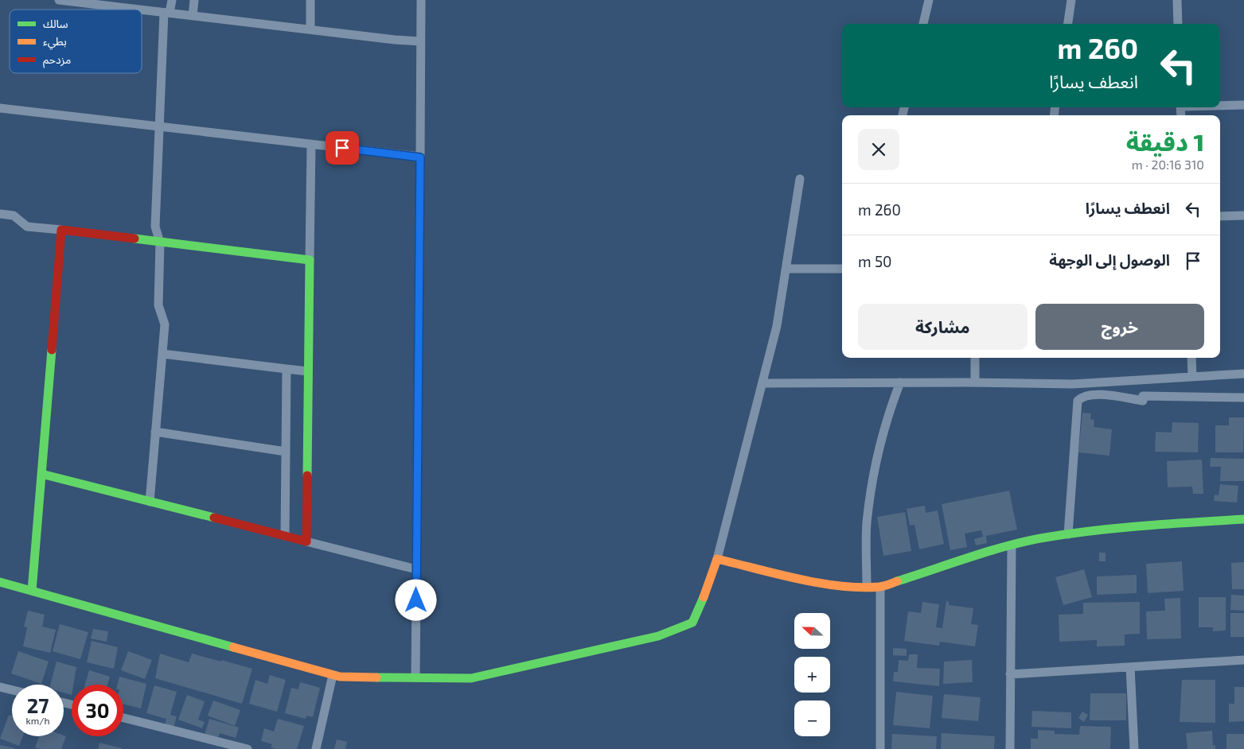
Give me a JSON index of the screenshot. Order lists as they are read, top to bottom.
{
  "legend": ["سالك", "بطيء", "مزدحم"],
  "north": "left",
  "page": {
    "turn": ["260 m", "انعطف يسارًا"],
    "heading": ["1 دقيقة", "310 m · 20:16"],
    "list": [
      {
        "name": "انعطف يسارًا",
        "value": "260 m"
      },
      {
        "name": "الوصول إلى الوجهة",
        "value": "50 m"
      }
    ],
    "buttons": ["خروج", "مشاركة"],
    "map_buttons": ["+", "−"],
    "speed": "27 km/h",
    "limit": "30"
  }
}
